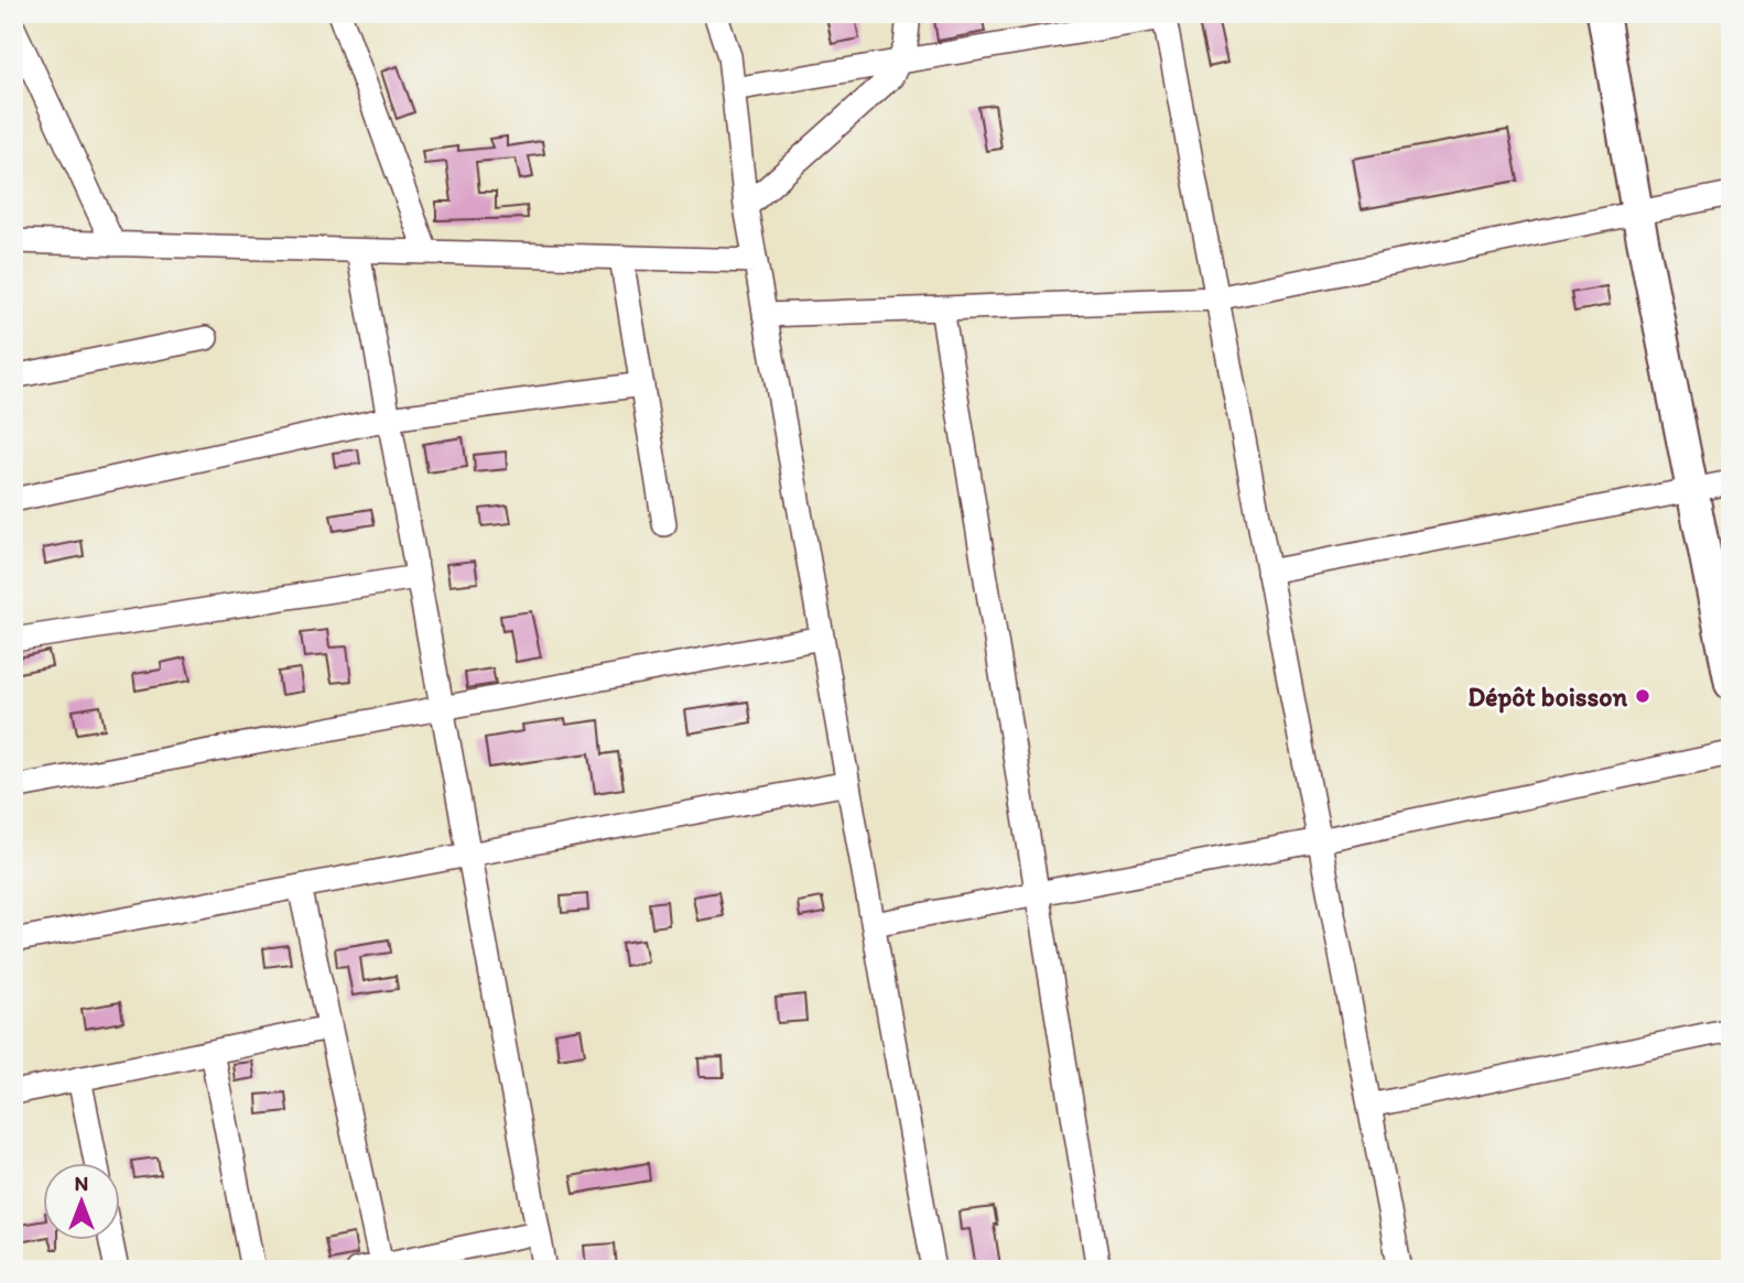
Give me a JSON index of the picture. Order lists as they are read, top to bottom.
{
  "places": ["Dépôt boisson"],
  "north": "top"
}
